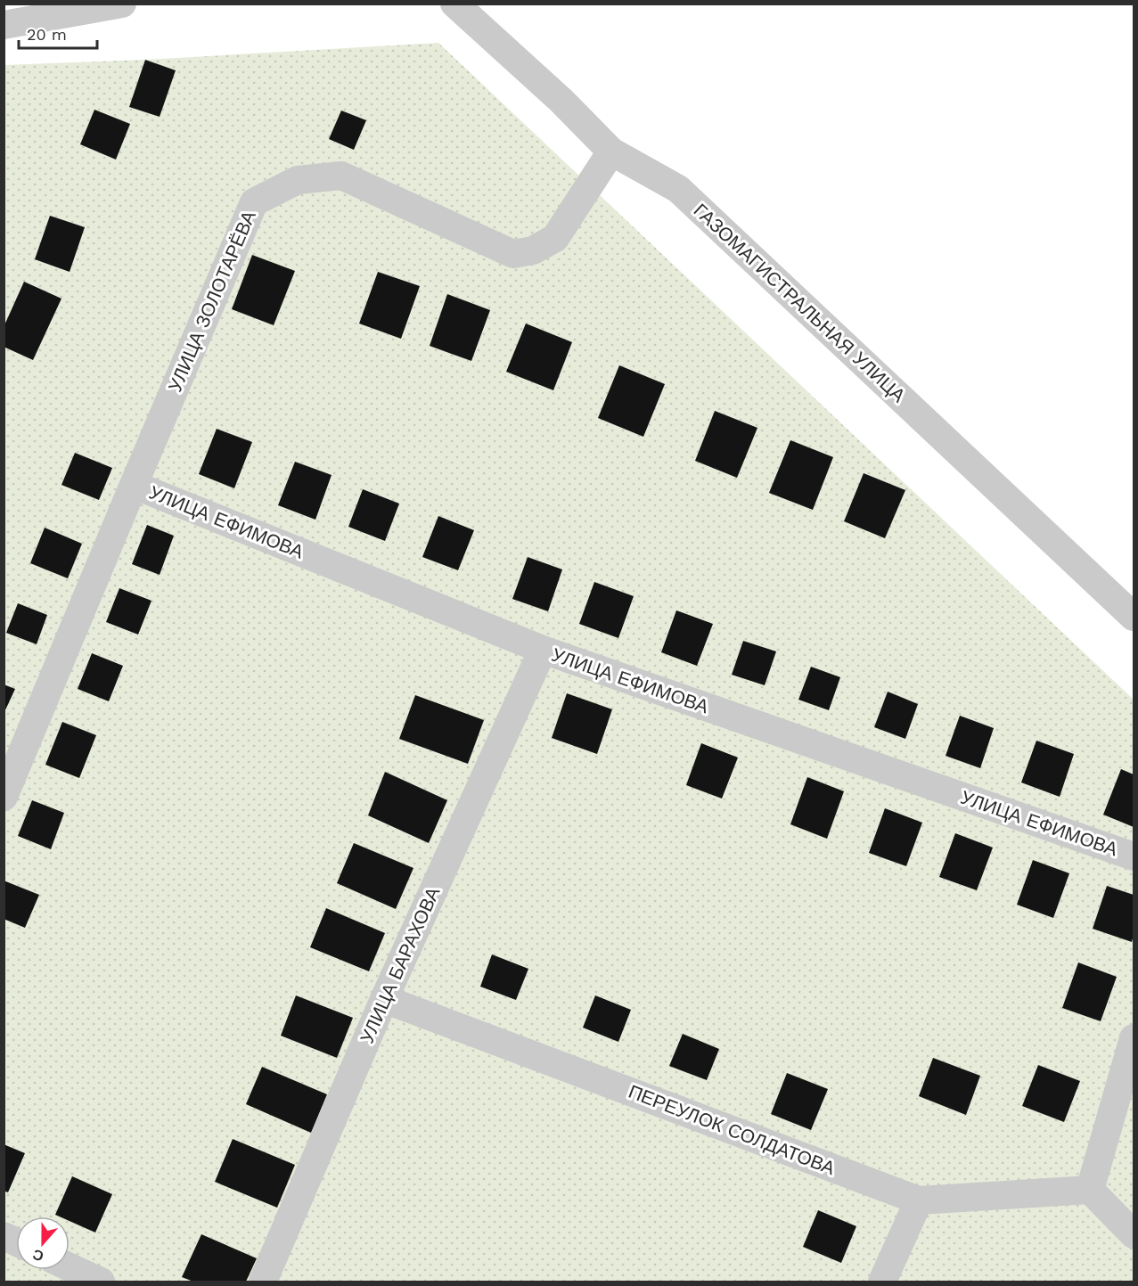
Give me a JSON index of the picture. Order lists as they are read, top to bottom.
{
  "streets": {
    "street": [
      "УЛИЦА ЗОЛОТАРЁВА",
      "ГАЗОМАГИСТРАЛЬНАЯ УЛИЦА",
      "УЛИЦА ЕФИМОВА",
      "УЛИЦА БАРАХОВА",
      "ПЕРЕУЛОК СОЛДАТОВА"
    ]
  },
  "crossings": [
    ["УЛИЦА ЗОЛОТАРЁВА", "ГАЗОМАГИСТРАЛЬНАЯ УЛИЦА"],
    ["УЛИЦА ЗОЛОТАРЁВА", "УЛИЦА ЕФИМОВА"],
    ["УЛИЦА ЕФИМОВА", "УЛИЦА БАРАХОВА"],
    ["УЛИЦА БАРАХОВА", "ПЕРЕУЛОК СОЛДАТОВА"]
  ],
  "scale_bar": "20 m",
  "north": "bottom"
}
